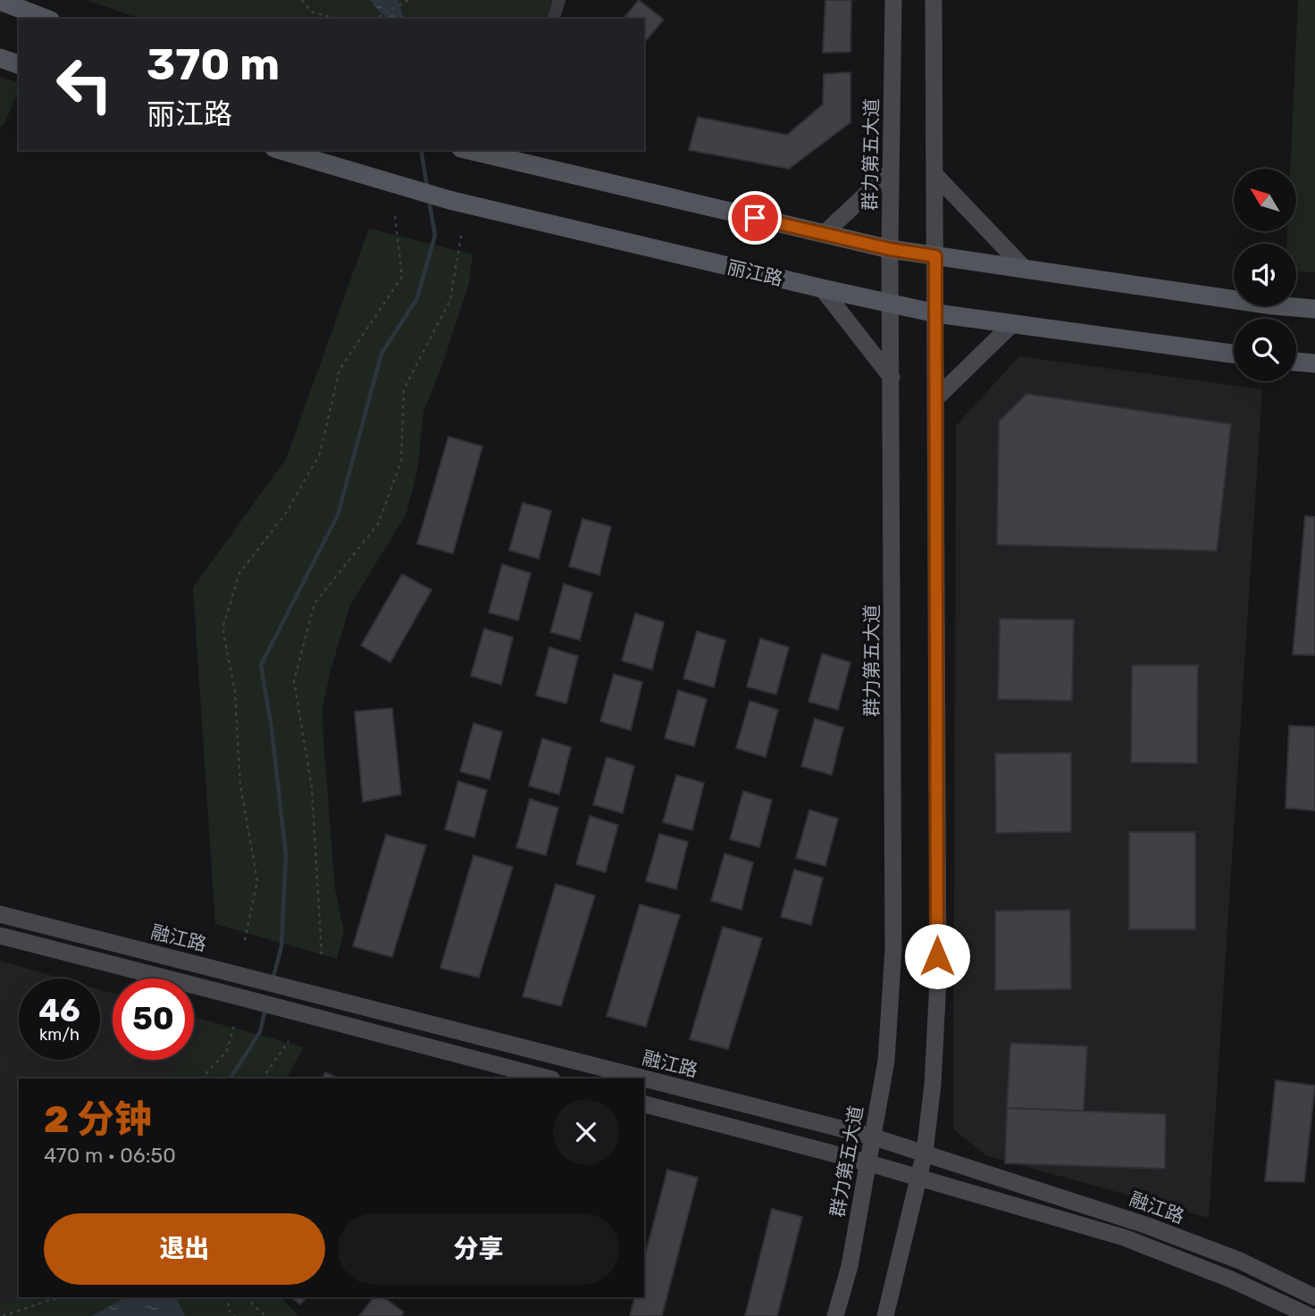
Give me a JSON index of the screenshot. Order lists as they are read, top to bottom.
{
  "streets": {
    "main road": ["群力第五大道", "丽江路", "融江路"]
  },
  "crossings": [
    ["群力第五大道", "丽江路"],
    ["群力第五大道", "融江路"]
  ],
  "north": "top left",
  "page": {
    "turn": ["370 m", "丽江路"],
    "speed": "46 km/h",
    "limit": "50",
    "heading": ["2 分钟", "470 m · 06:50"],
    "buttons": ["退出", "分享"]
  }
}
